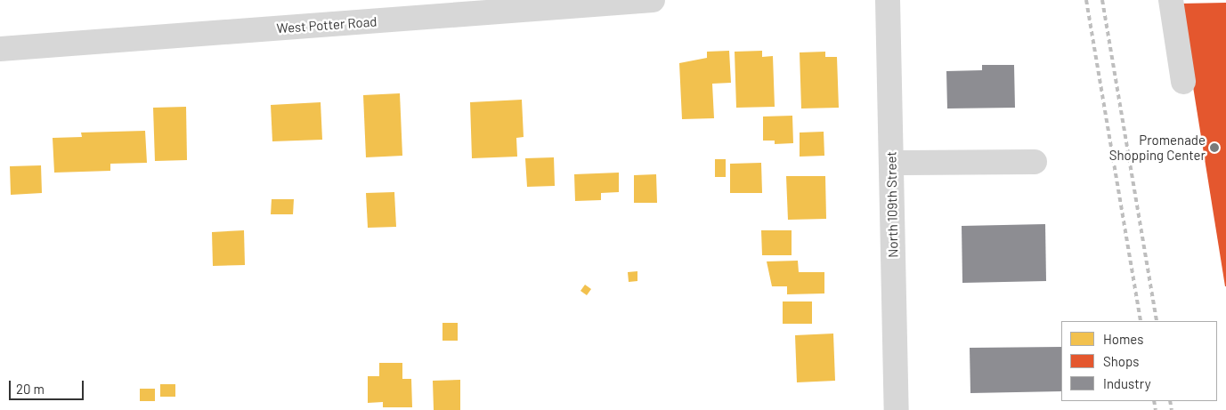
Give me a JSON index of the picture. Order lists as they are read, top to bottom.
{
  "streets": {
    "street": ["West Potter Road", "North 109th Street"]
  },
  "places": ["Promenade Shopping Center"],
  "legend": ["Homes", "Shops", "Industry"],
  "scale_bar": "20 m"
}
